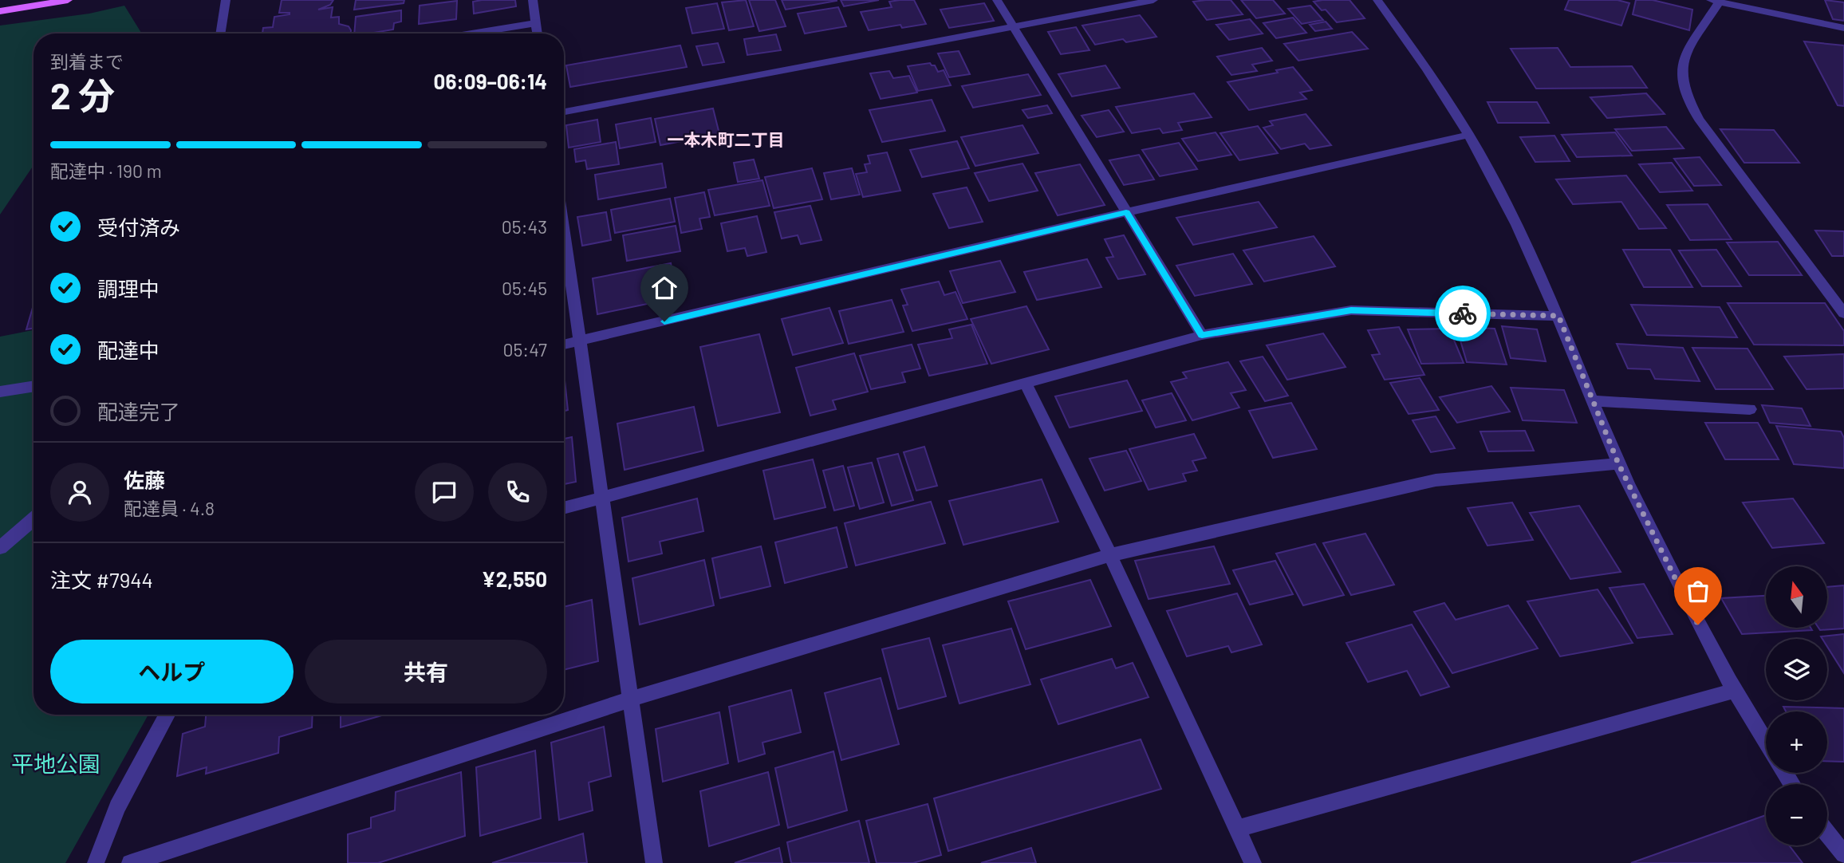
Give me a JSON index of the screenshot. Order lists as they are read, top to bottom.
{
  "districts": ["一本木町二丁目"],
  "parks": ["平地公園"],
  "north": "top",
  "page": {
    "heading": ["2 分", "到着まで", "06:09–06:14"],
    "panel": [
      "佐藤",
      "配達員 · 4.8",
      "注文 #7944",
      "¥2,550"
    ],
    "bar": "配達中 · 190 m",
    "list": [
      ["受付済み", "05:43"],
      ["調理中", "05:45"],
      ["配達中", "05:47"],
      "配達完了"
    ],
    "map_buttons": ["+", "−"],
    "buttons": ["ヘルプ", "共有"]
  }
}
